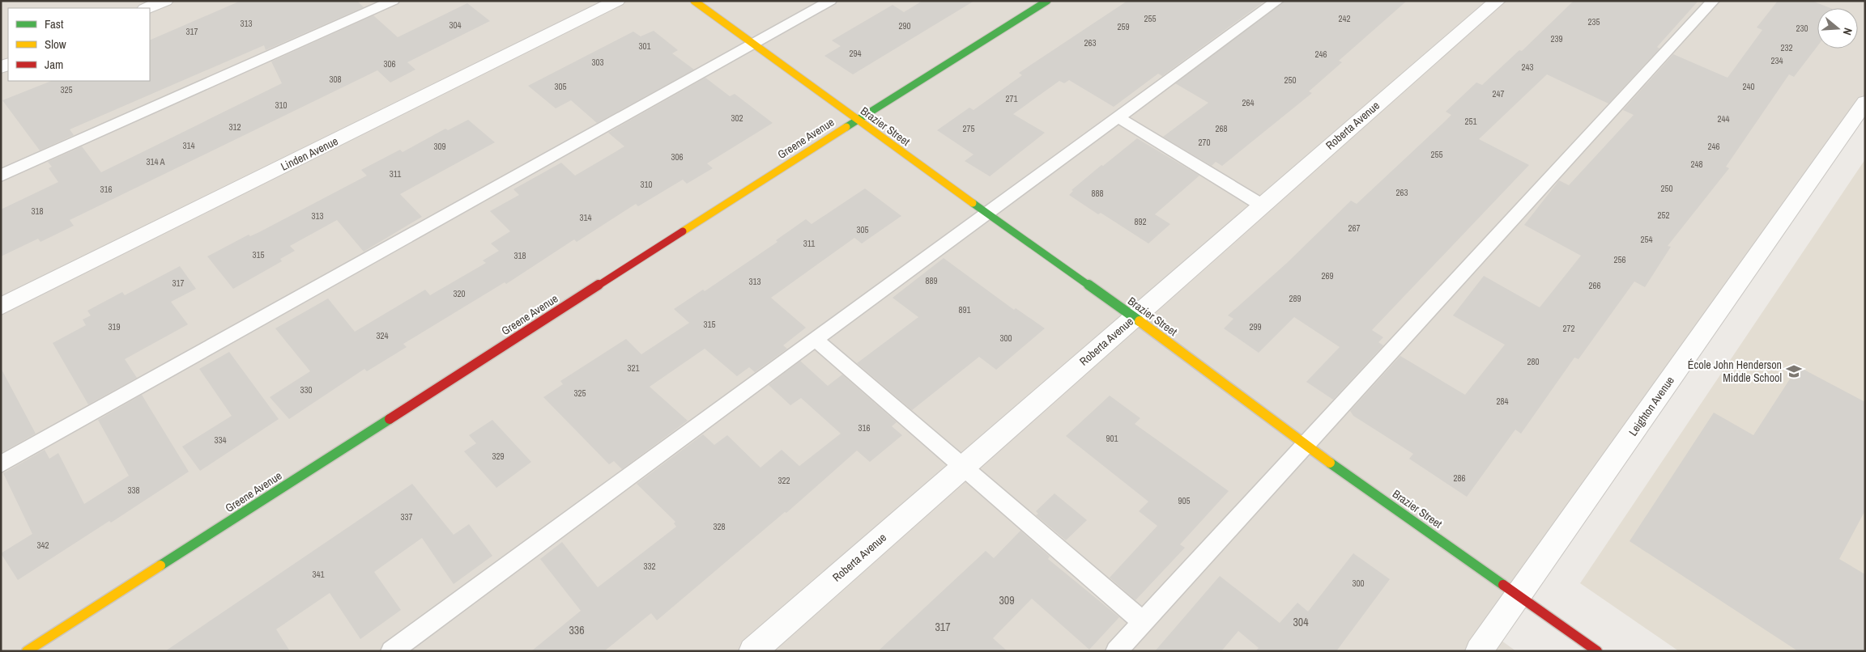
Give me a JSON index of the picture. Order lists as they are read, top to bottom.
{
  "streets": {
    "street": [
      "Roberta Avenue",
      "Brazier Street",
      "Greene Avenue",
      "Linden Avenue",
      "Leighton Avenue"
    ]
  },
  "crossings": [
    ["Roberta Avenue", "Brazier Street"],
    ["Brazier Street", "Greene Avenue"],
    ["Brazier Street", "Leighton Avenue"]
  ],
  "places": {
    "school or university": ["École John Henderson Middle School"]
  },
  "house_numbers": [
    "255",
    "242",
    "235",
    "313",
    "304",
    "290",
    "259",
    "230",
    "317",
    "239",
    "263",
    "301",
    "232",
    "294",
    "246",
    "234",
    "303",
    "306",
    "243",
    "308",
    "250",
    "305",
    "240",
    "325",
    "247",
    "271",
    "264",
    "310",
    "302",
    "244",
    "251",
    "312",
    "275",
    "268",
    "270",
    "314",
    "309",
    "246",
    "255",
    "306",
    "314 A",
    "248",
    "311",
    "310",
    "250",
    "316",
    "263",
    "888",
    "318",
    "252",
    "313",
    "314",
    "892",
    "267",
    "305",
    "254",
    "311",
    "315",
    "318",
    "256",
    "269",
    "889",
    "313",
    "317",
    "266",
    "320",
    "289",
    "891",
    "315",
    "319",
    "299",
    "272",
    "324",
    "300",
    "280",
    "321",
    "330",
    "325",
    "284",
    "316",
    "901",
    "334",
    "329",
    "286",
    "322",
    "338",
    "905",
    "337",
    "328",
    "342",
    "332",
    "341",
    "300",
    "309",
    "304",
    "317",
    "336"
  ],
  "legend": ["Fast", "Slow", "Jam"],
  "north": "right"
}
